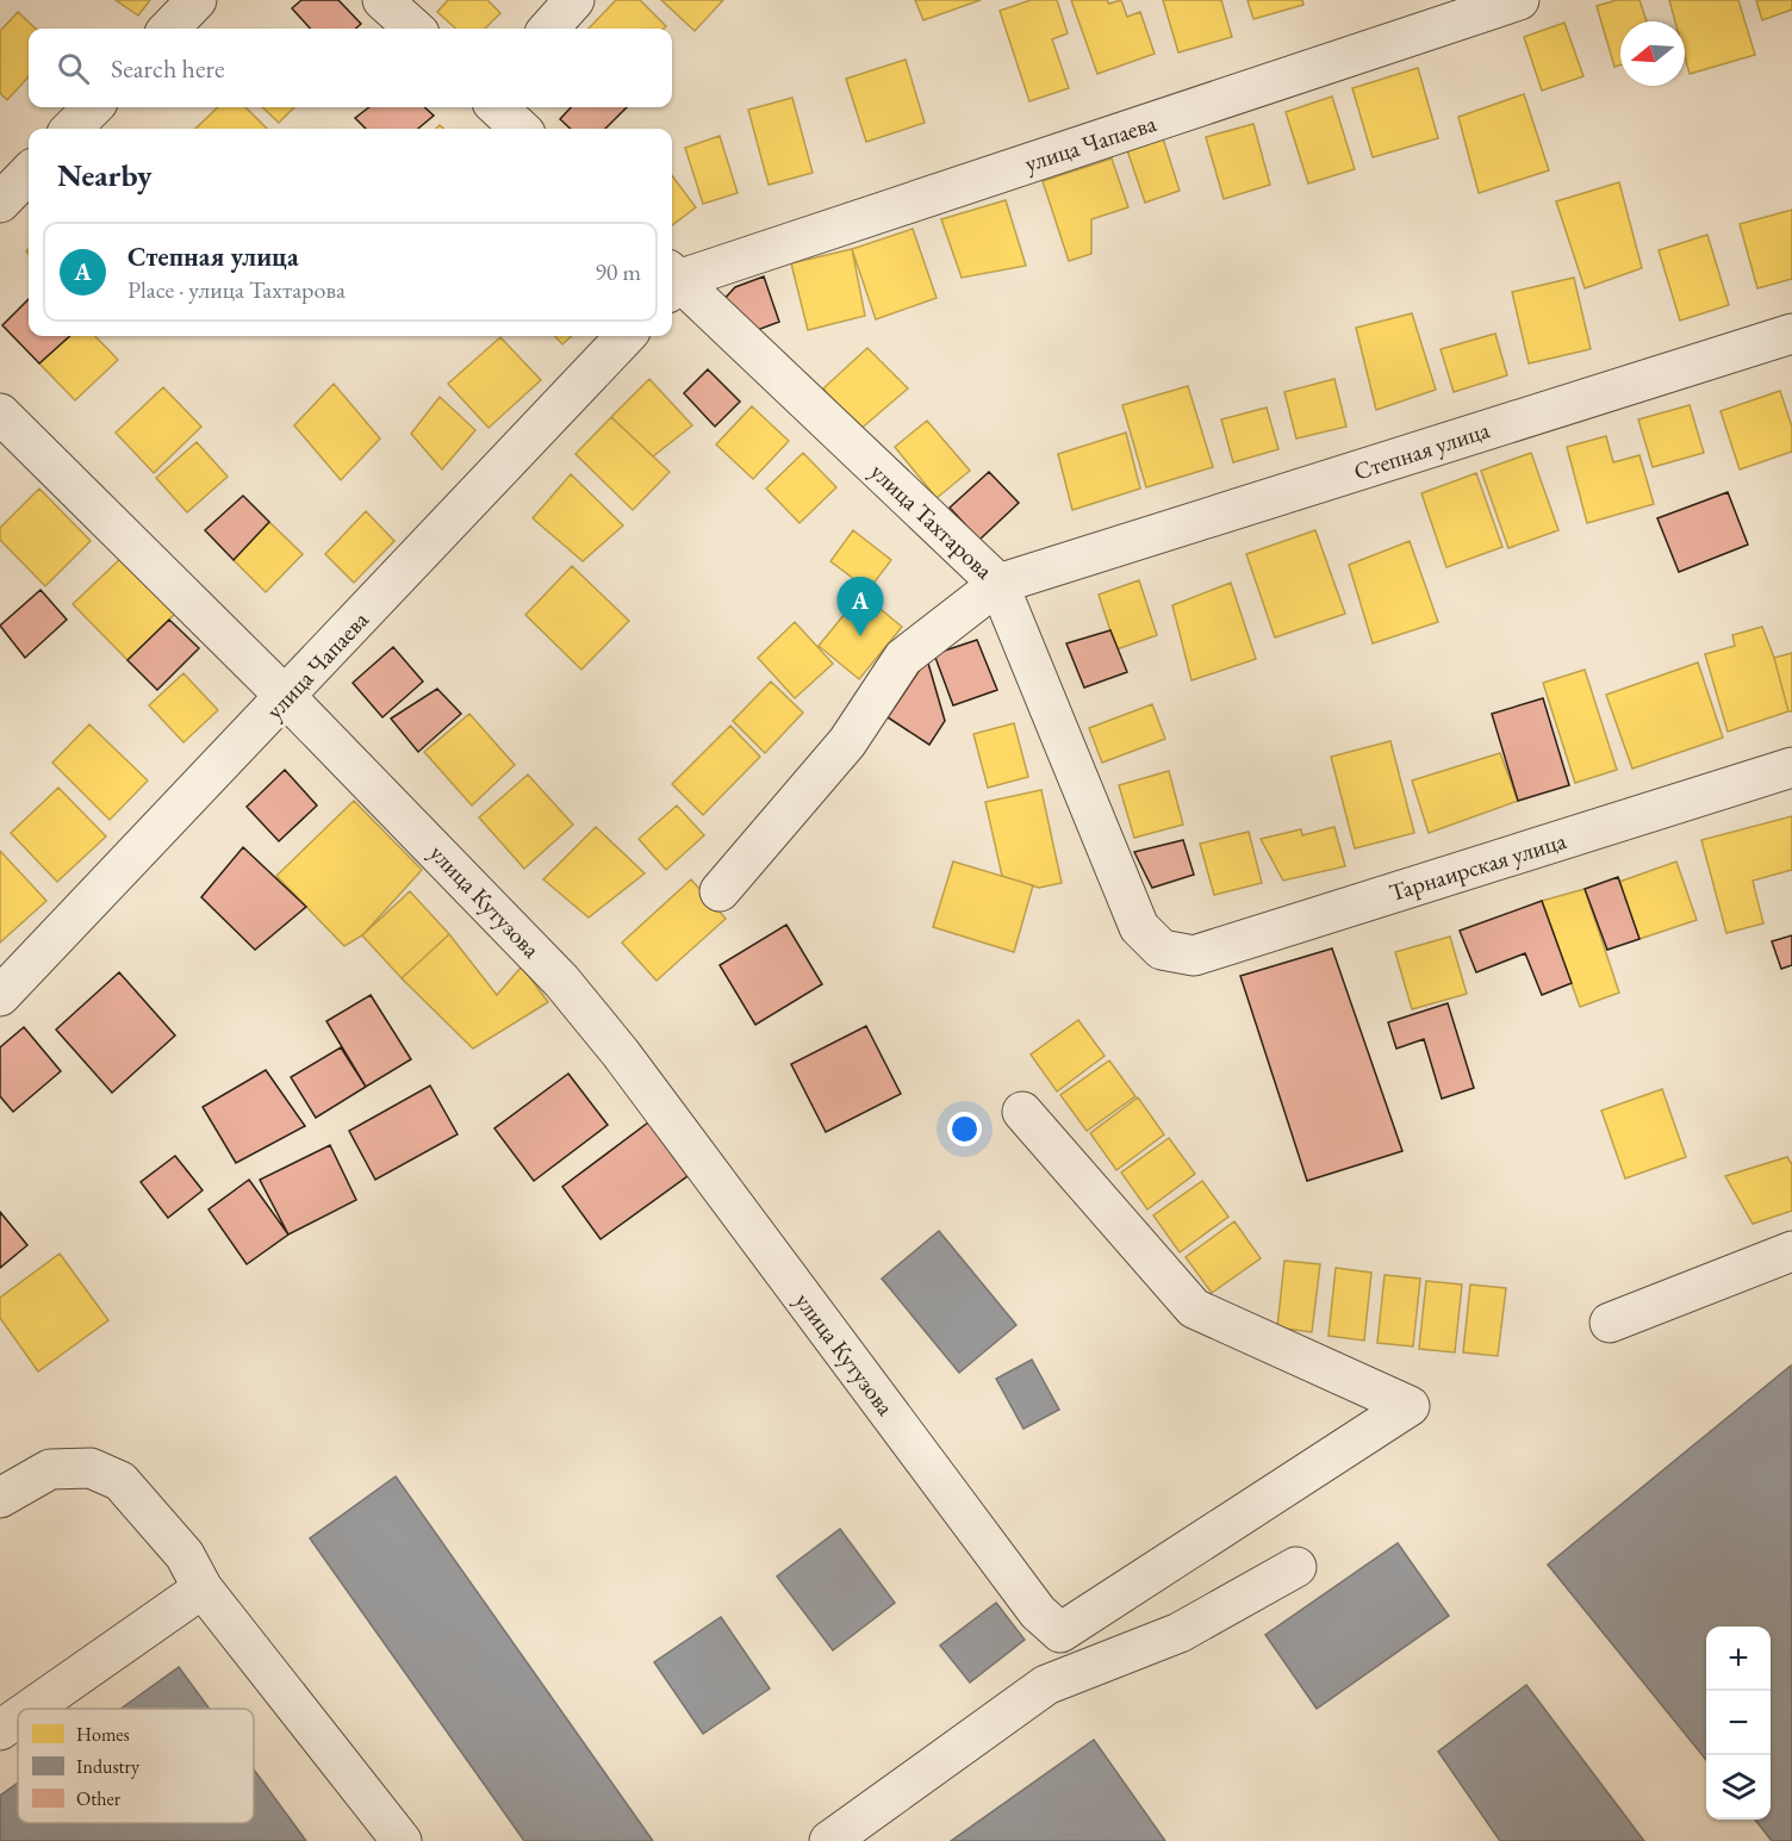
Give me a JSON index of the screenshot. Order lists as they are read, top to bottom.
{
  "streets": {
    "street": [
      "улица Чапаева",
      "Степная улица",
      "улица Тахтарова",
      "Тарнаирская улица",
      "улица Кутузова"
    ]
  },
  "crossings": [
    ["улица Чапаева", "улица Кутузова"],
    ["Степная улица", "улица Тахтарова"],
    ["улица Тахтарова", "Тарнаирская улица"]
  ],
  "legend": ["Homes", "Industry", "Other"],
  "north": "left",
  "page": {
    "search": "Search here",
    "heading": "Nearby",
    "list": [
      {
        "mark": "A",
        "name": "Степная улица",
        "note": "Place · улица Тахтарова",
        "value": "90 m"
      }
    ],
    "pins": "A",
    "map_buttons": ["+", "−"]
  }
}
